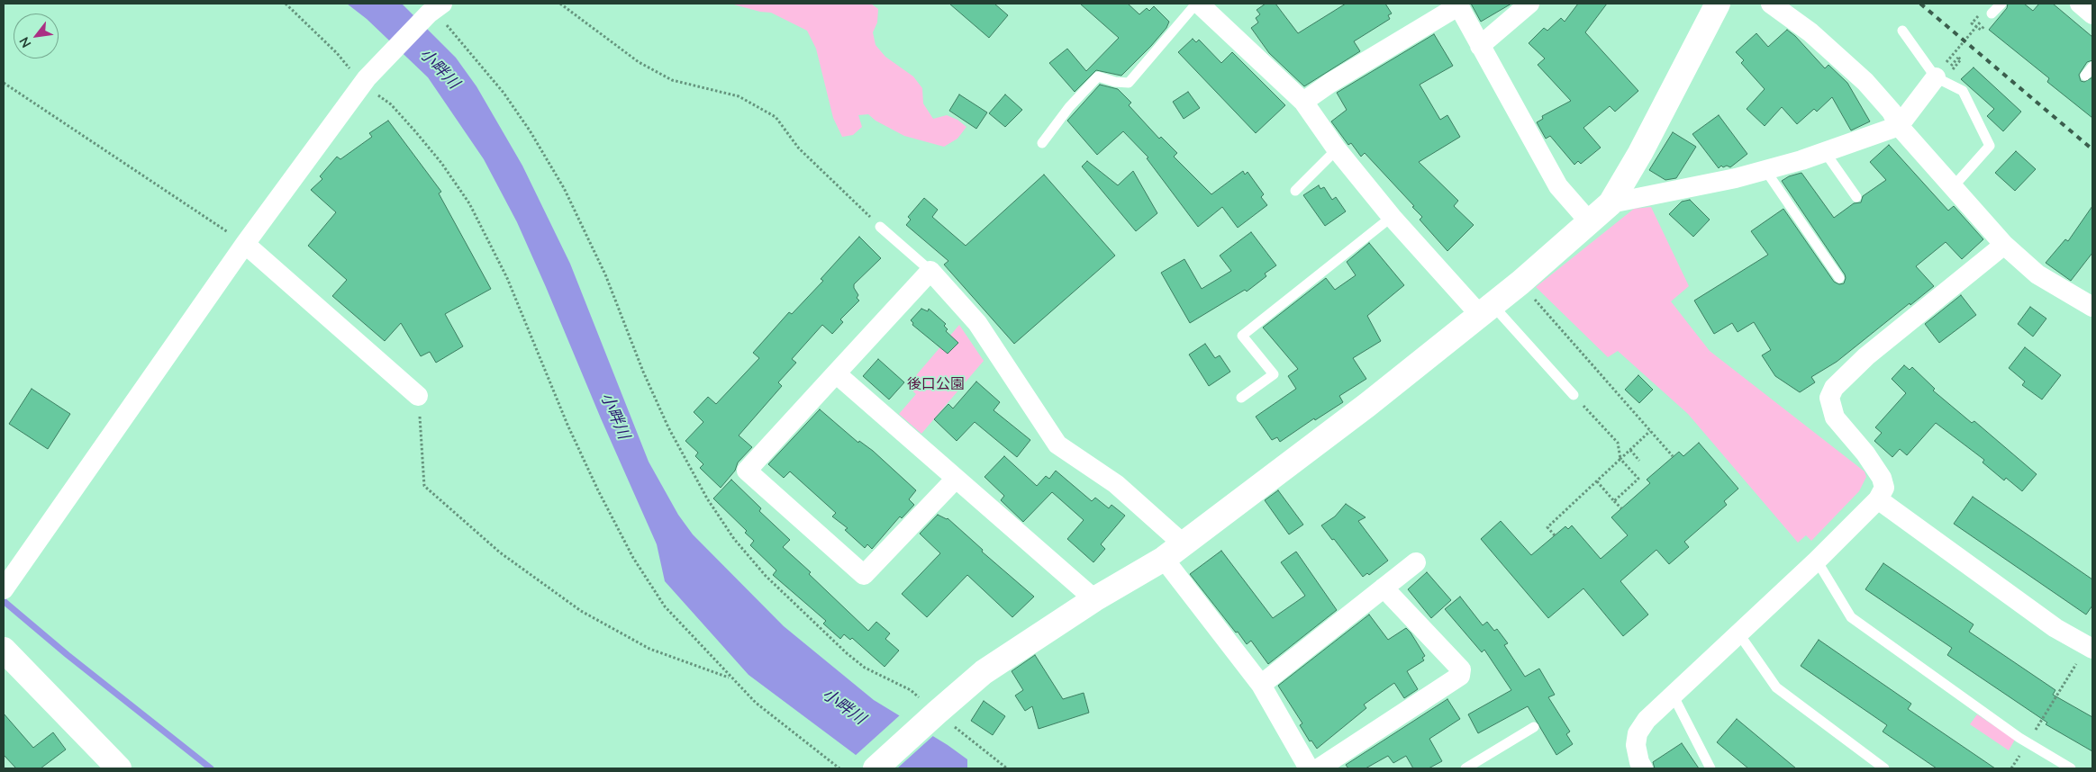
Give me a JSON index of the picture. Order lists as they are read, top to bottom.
{
  "water": ["小畔川"],
  "parks": ["後口公園"],
  "north": "bottom left"
}
